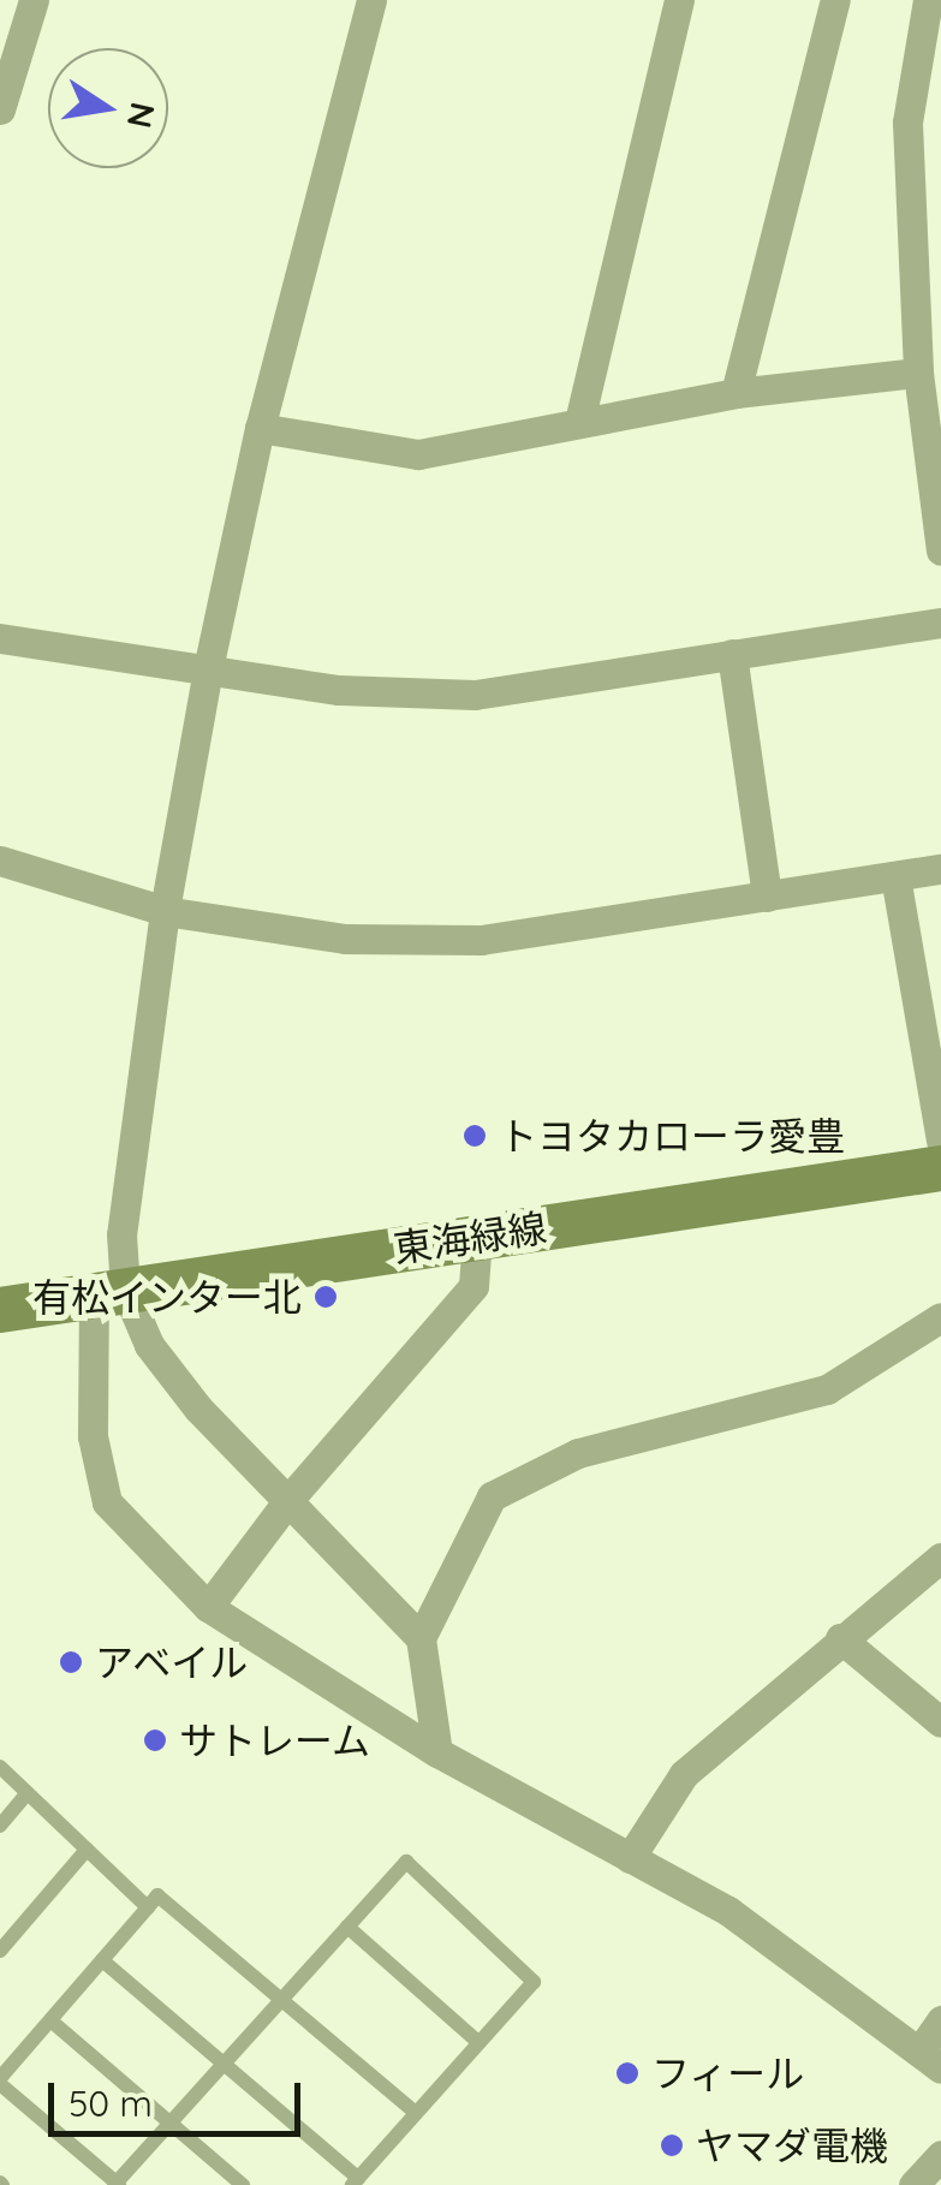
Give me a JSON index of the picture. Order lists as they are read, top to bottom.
{
  "streets": {
    "main road": ["東海緑線"]
  },
  "places": [
    "トヨタカローラ愛豊",
    "有松インター北",
    "アベイル",
    "サトレーム",
    "フィール",
    "ヤマダ電機"
  ],
  "scale_bar": "50 m",
  "north": "right"
}
